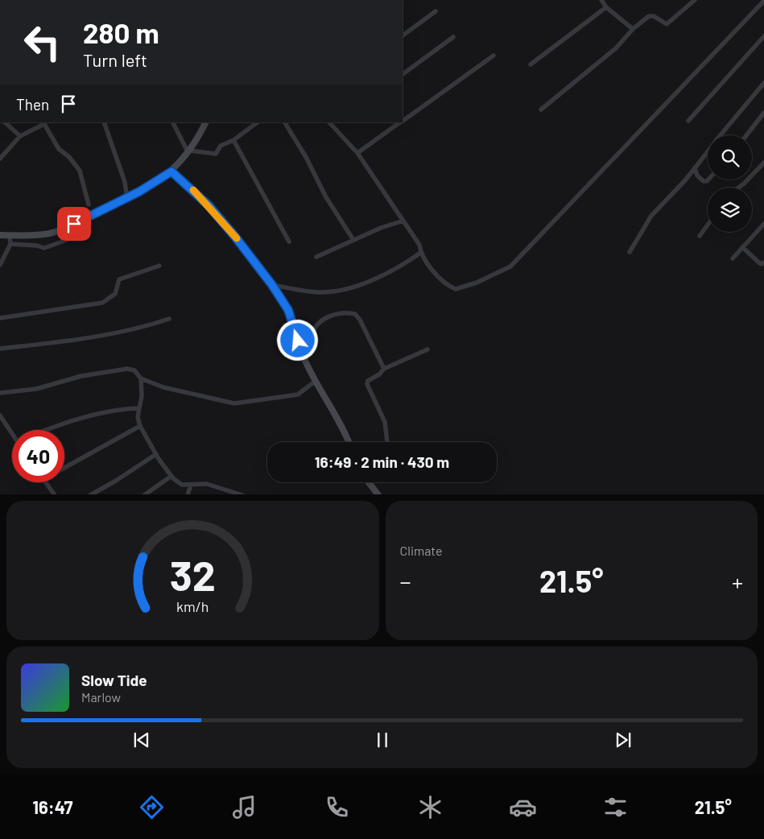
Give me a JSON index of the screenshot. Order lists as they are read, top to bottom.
{
  "page": {
    "turn": ["280 m", "Turn left"],
    "then": "Then",
    "limit": "40",
    "trip": "16:49 · 2 min · 430 m",
    "tile": "Climate",
    "heat": ["−", "21.5°", "+"],
    "song": ["Slow Tide", "Marlow"],
    "tabs": ["16:47", "21.5°"],
    "gauge": ["32", "km/h"]
  }
}
